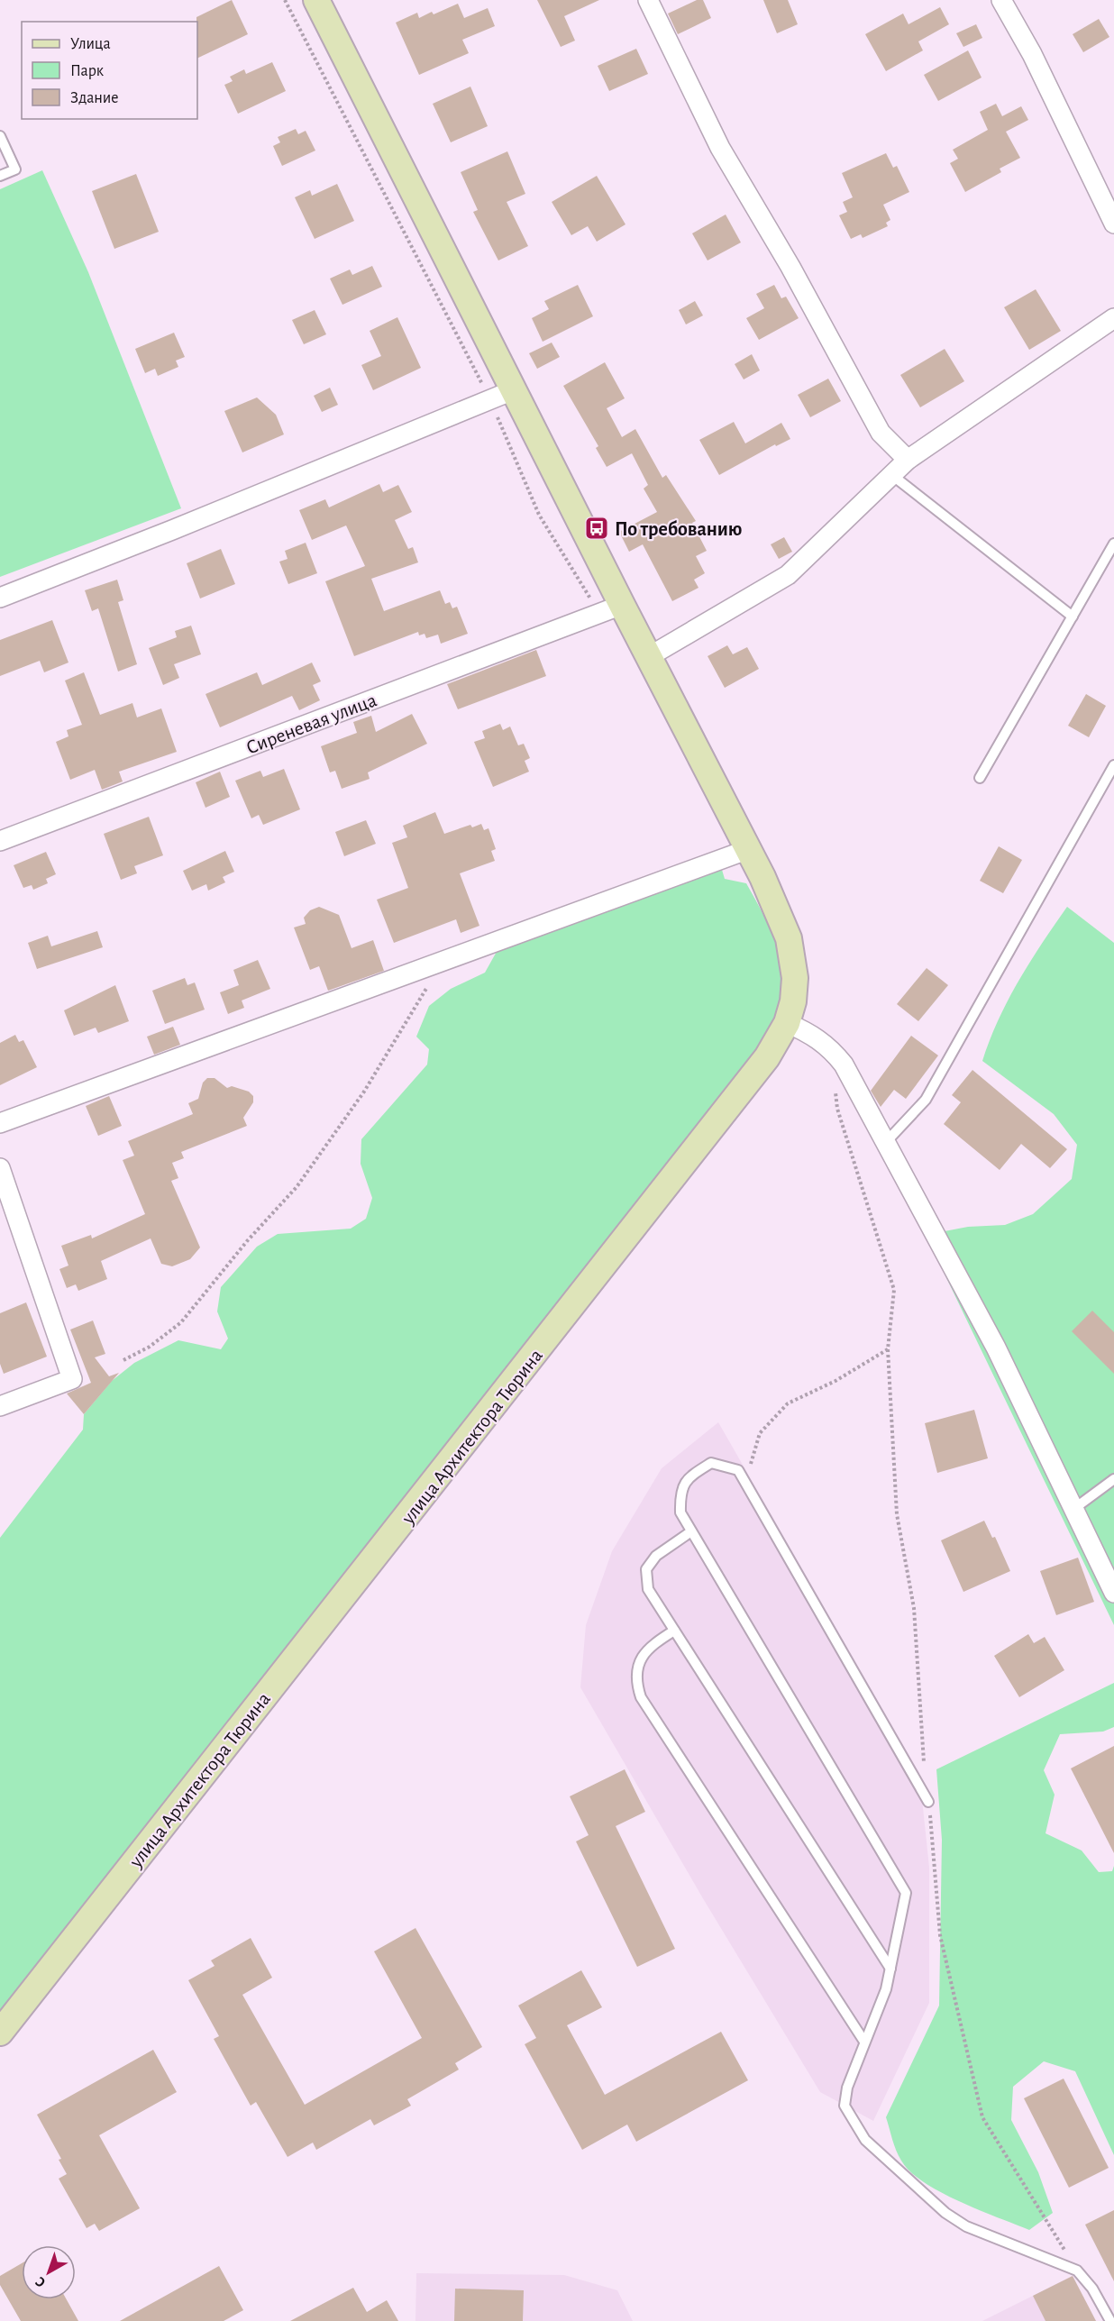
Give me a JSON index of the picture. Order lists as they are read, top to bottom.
{
  "streets": {
    "street": ["Сиреневая улица", "улица Архитектора Тюрина"]
  },
  "crossings": [
    ["Сиреневая улица", "улица Архитектора Тюрина"]
  ],
  "places": {
    "bus stop": ["По требованию"]
  },
  "legend": ["Улица", "Парк", "Здание"],
  "north": "bottom left"
}
